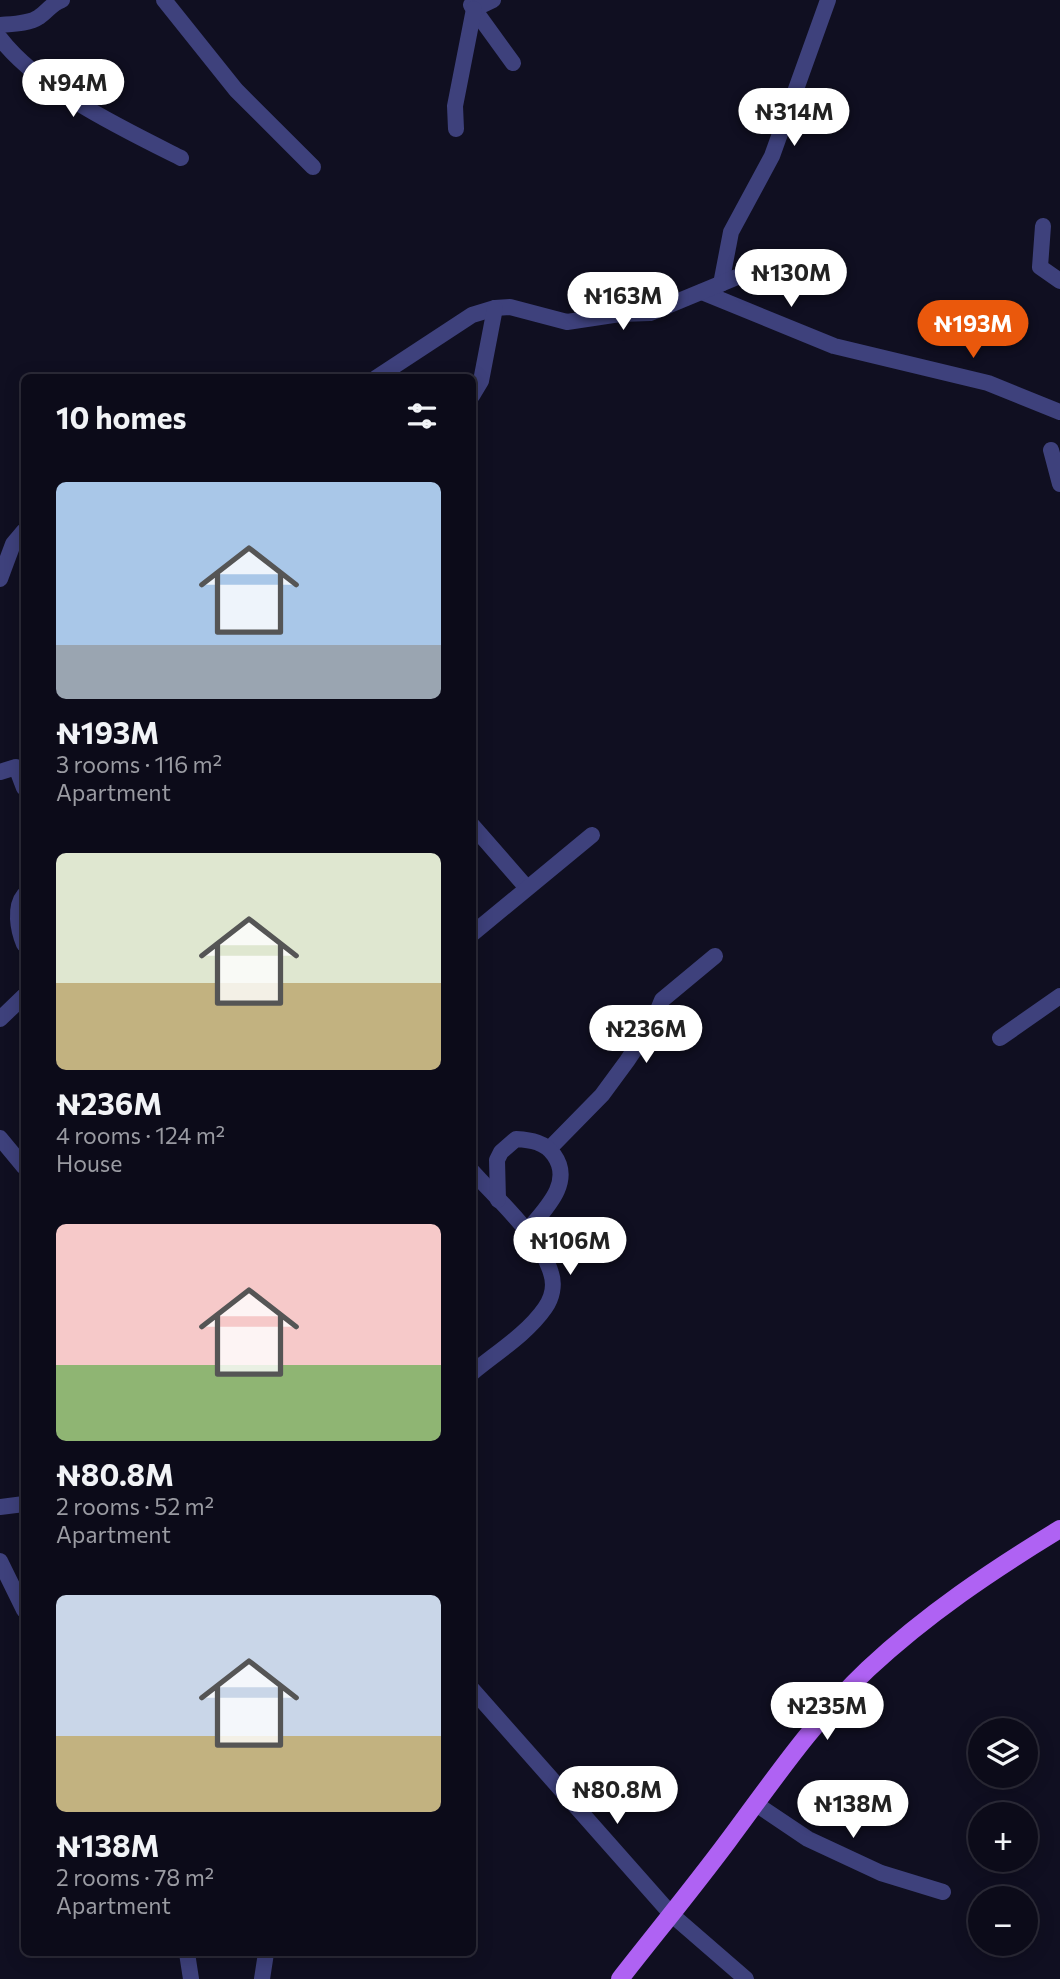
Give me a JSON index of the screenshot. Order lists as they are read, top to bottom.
{
  "page": {
    "price": [
      "₦94M",
      "₦314M",
      "₦130M",
      "₦163M",
      "₦193M",
      "₦236M",
      "₦106M",
      "₦235M",
      "₦80.8M",
      "₦138M"
    ],
    "heading": "10 homes",
    "list": [
      {
        "name": "₦193M",
        "note": "3 rooms · 116 m² · Apartment"
      },
      {
        "name": "₦236M",
        "note": "4 rooms · 124 m² · House"
      },
      {
        "name": "₦80.8M",
        "note": "2 rooms · 52 m² · Apartment"
      },
      {
        "name": "₦138M",
        "note": "2 rooms · 78 m² · Apartment"
      }
    ],
    "map_buttons": ["+", "−"]
  }
}
